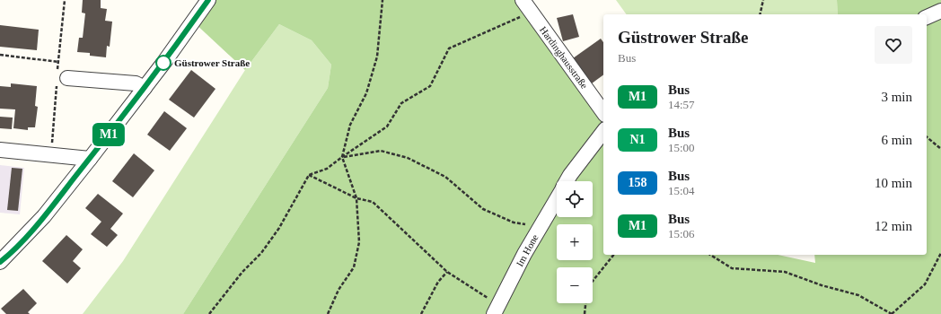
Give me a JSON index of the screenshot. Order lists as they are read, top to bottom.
{
  "streets": {
    "street": ["Hardinghausstraße", "Im Hone"]
  },
  "places": ["Güstrower Straße"],
  "lines": ["bus line M1"],
  "page": {
    "on_map": "M1",
    "heading": ["Güstrower Straße", "Bus"],
    "list": [
      {
        "mark": "M1",
        "name": "Bus",
        "note": "14:57",
        "value": "3 min"
      },
      {
        "mark": "N1",
        "name": "Bus",
        "note": "15:00",
        "value": "6 min"
      },
      {
        "mark": "158",
        "name": "Bus",
        "note": "15:04",
        "value": "10 min"
      },
      {
        "mark": "M1",
        "name": "Bus",
        "note": "15:06",
        "value": "12 min"
      }
    ],
    "map_buttons": ["+", "−"]
  }
}
